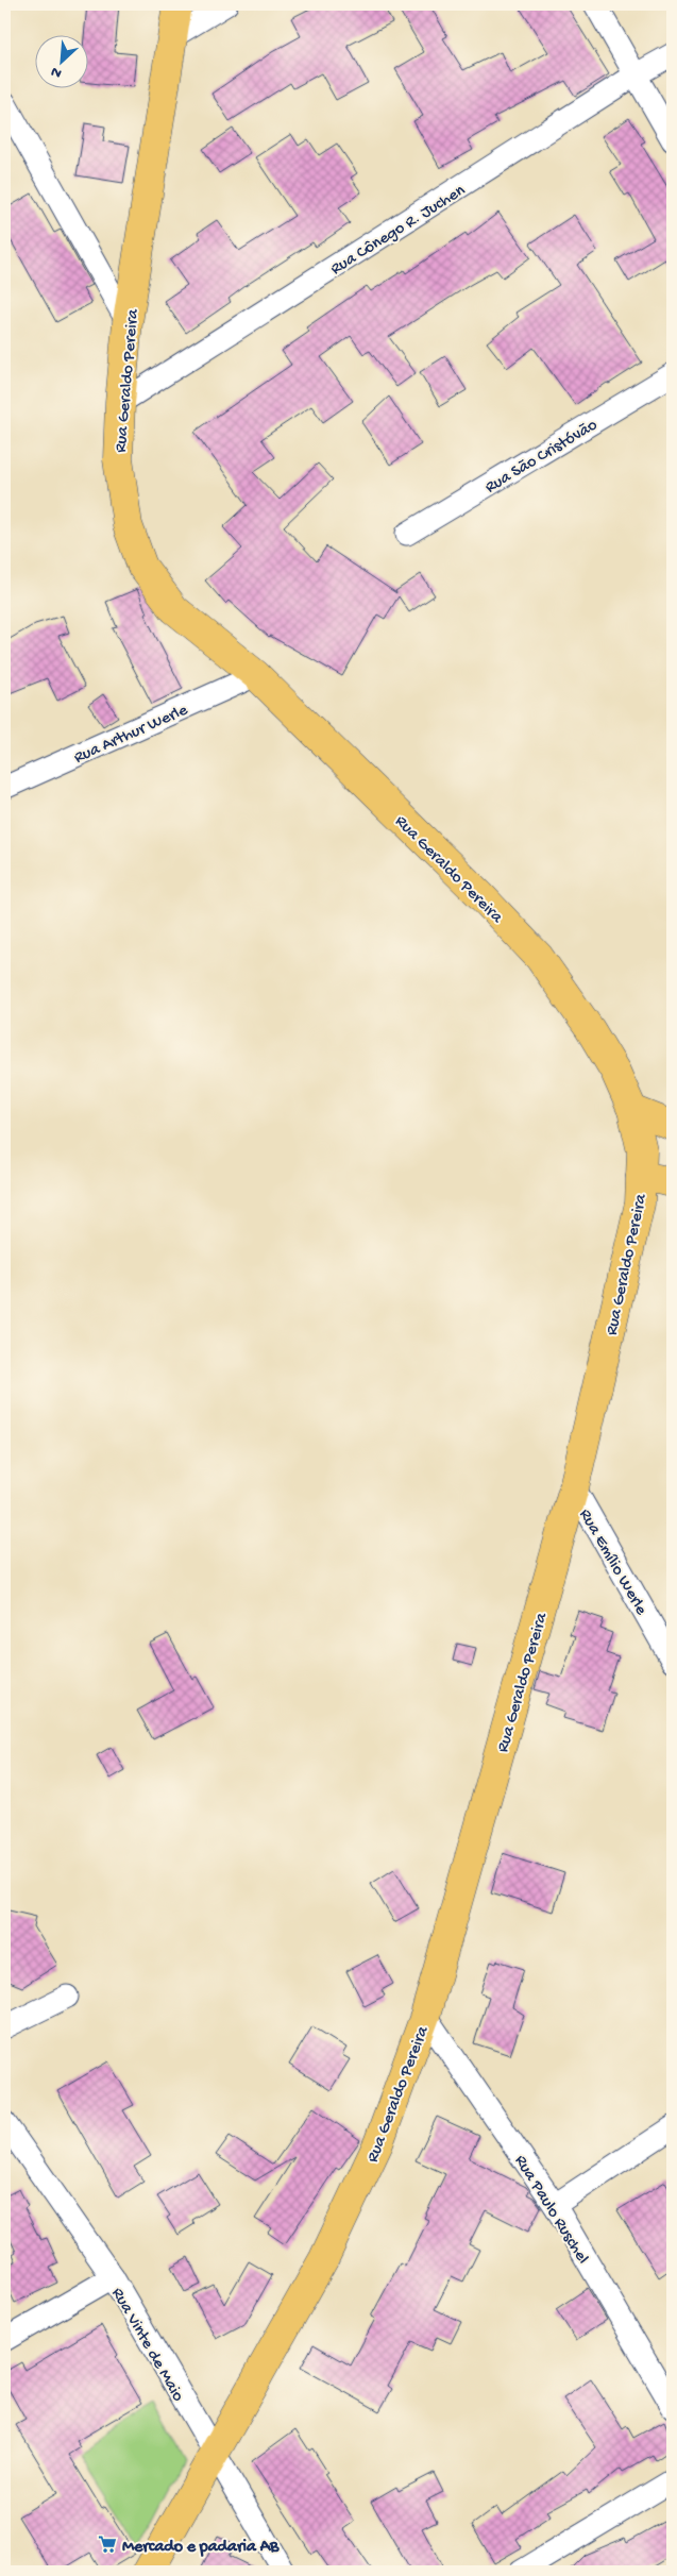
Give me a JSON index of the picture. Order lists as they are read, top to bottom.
{
  "streets": {
    "main road": ["Rua Geraldo Pereira"],
    "street": [
      "Rua Cônego R. Juchen",
      "Rua São Cristóvão",
      "Rua Arthur Werle",
      "Rua Emílio Werle",
      "Rua Paulo Ruschel",
      "Rua Vinte de Maio"
    ]
  },
  "crossings": [
    ["Rua Cônego R. Juchen", "Rua Geraldo Pereira"],
    ["Rua Geraldo Pereira", "Rua Arthur Werle"],
    ["Rua Geraldo Pereira", "Rua Emílio Werle"],
    ["Rua Geraldo Pereira", "Rua Paulo Ruschel"],
    ["Rua Geraldo Pereira", "Rua Vinte de Maio"]
  ],
  "places": {
    "supermarket": ["Mercado e padaria AB"]
  },
  "north": "bottom left"
}
